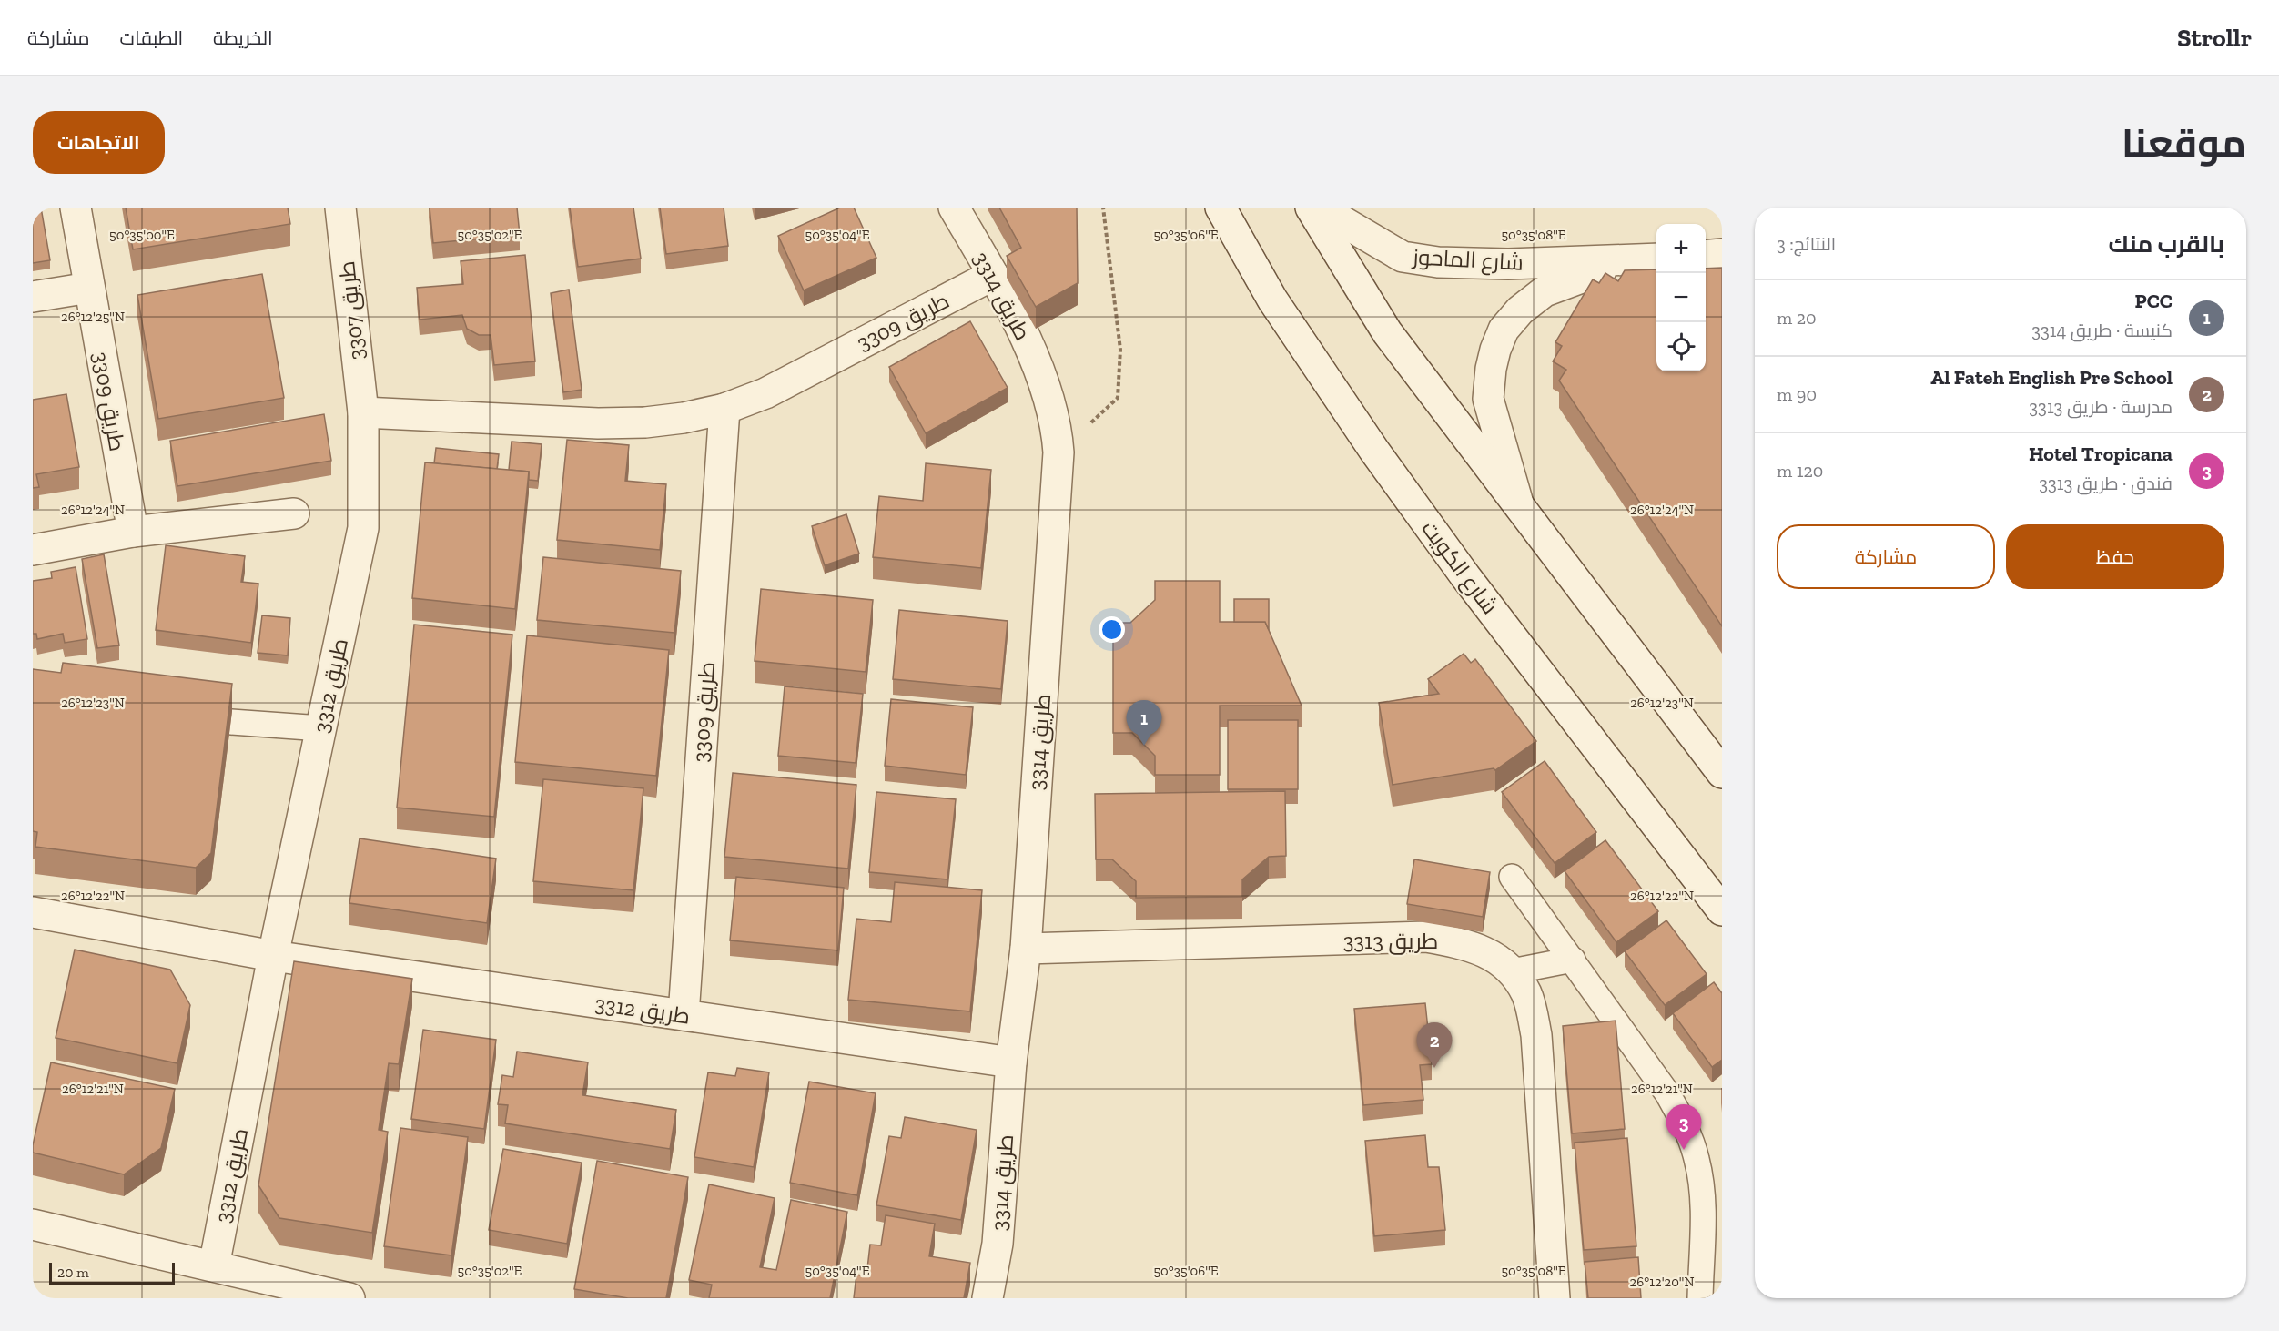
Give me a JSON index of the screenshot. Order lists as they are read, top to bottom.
{
  "streets": {
    "street": [
      "شارع الماحوز",
      "طريق 3314",
      "طريق 3307",
      "طريق 3309",
      "شارع الكويت",
      "طريق 3312",
      "طريق 3313"
    ]
  },
  "crossings": [
    ["طريق 3314", "طريق 3309"],
    ["طريق 3314", "طريق 3312"],
    ["طريق 3314", "طريق 3313"],
    ["طريق 3307", "طريق 3309"],
    ["طريق 3307", "طريق 3312"],
    ["طريق 3309", "طريق 3312"]
  ],
  "scale_bar": "20 m",
  "page": {
    "header": "Strollr",
    "nav": ["الخريطة", "الطبقات", "مشاركة"],
    "title": "موقعنا",
    "buttons": [
      "الاتجاهات",
      ["حفظ", "مشاركة"]
    ],
    "heading": ["بالقرب منك", "النتائج: 3"],
    "map_buttons": ["+", "−"],
    "list": [
      {
        "mark": "1",
        "name": "PCC",
        "note": "كنيسة · طريق 3314",
        "value": "20 m"
      },
      {
        "mark": "2",
        "name": "Al Fateh English Pre School",
        "note": "مدرسة · طريق 3313",
        "value": "90 m"
      },
      {
        "mark": "3",
        "name": "Hotel Tropicana",
        "note": "فندق · طريق 3313",
        "value": "120 m"
      }
    ],
    "pins": ["1", "2", "3"],
    "scale": "20 m"
  },
  "coordinates": [
    "50°35'00\"E",
    "50°35'02\"E",
    "50°35'04\"E",
    "50°35'06\"E",
    "50°35'08\"E",
    "26°12'25\"N",
    "26°12'24\"N",
    "26°12'23\"N",
    "26°12'22\"N",
    "26°12'21\"N",
    "26°12'20\"N"
  ]
}
